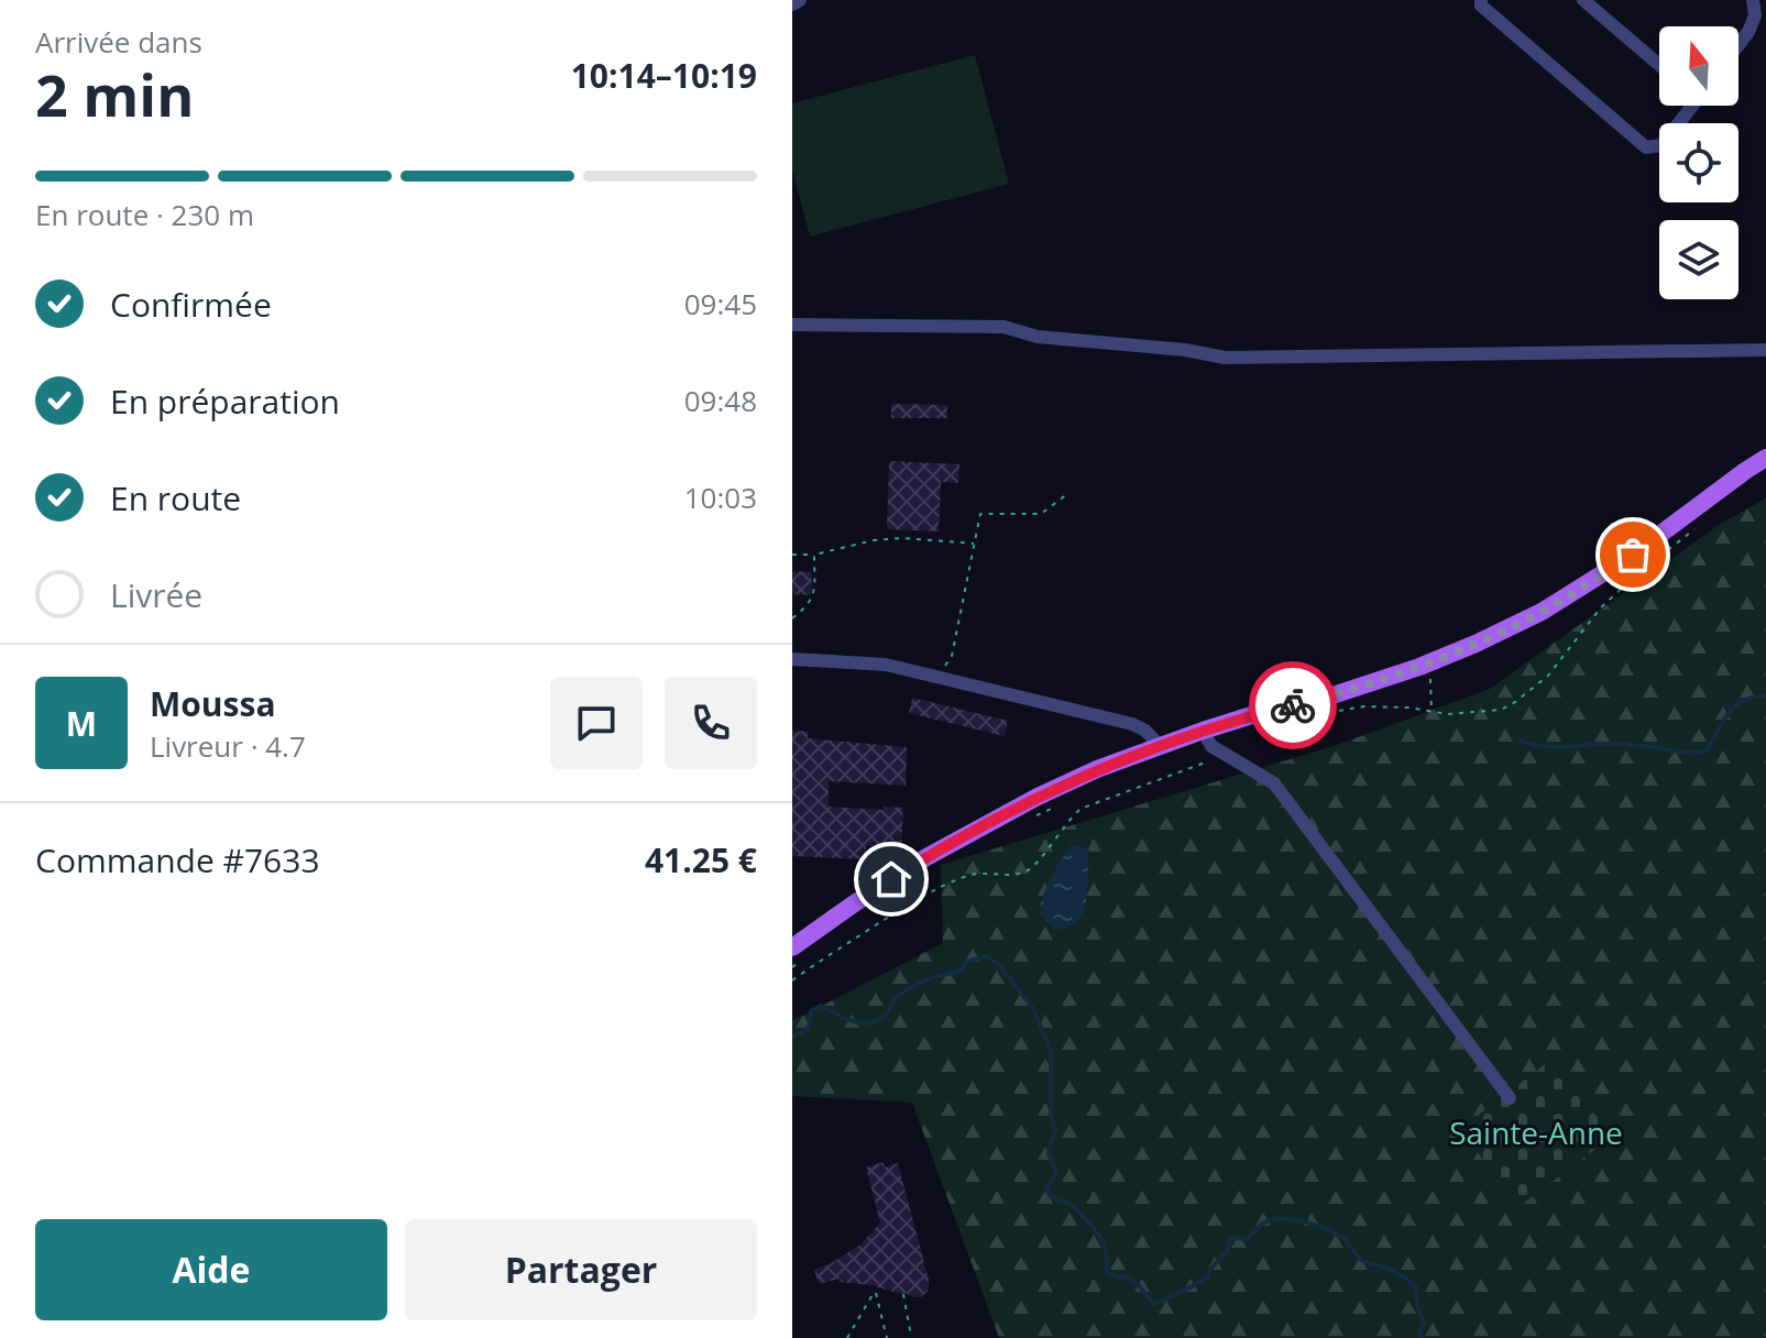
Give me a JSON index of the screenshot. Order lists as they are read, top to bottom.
{
  "parks": ["Sainte-Anne"],
  "north": "top",
  "page": {
    "heading": ["2 min", "Arrivée dans", "10:14–10:19"],
    "panel": [
      "Moussa",
      "Livreur · 4.7",
      "Commande #7633",
      "41.25 €"
    ],
    "bar": "En route · 230 m",
    "list": [
      ["Confirmée", "09:45"],
      ["En préparation", "09:48"],
      ["En route", "10:03"],
      "Livrée"
    ],
    "round": "M",
    "buttons": ["Aide", "Partager"]
  }
}
